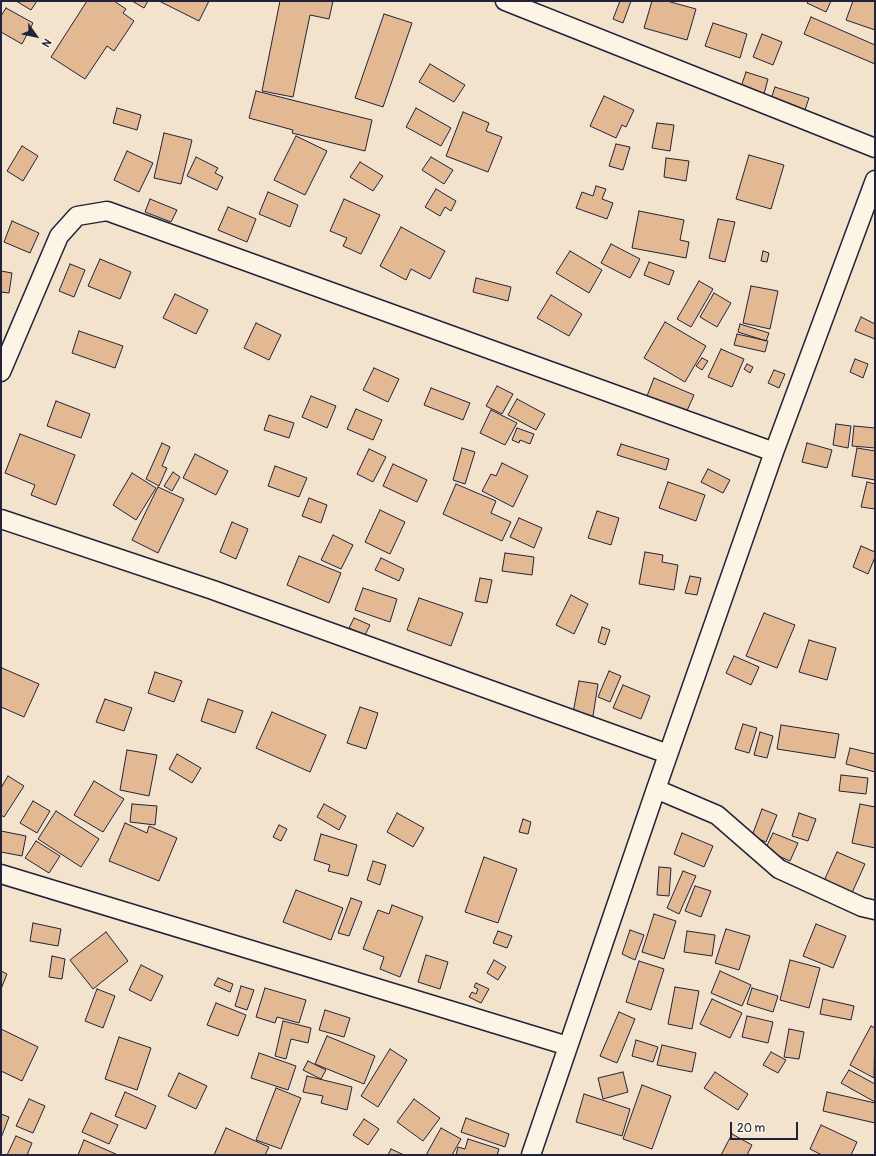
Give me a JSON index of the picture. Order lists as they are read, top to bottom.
{
  "scale_bar": "20 m",
  "north": "bottom right"
}
